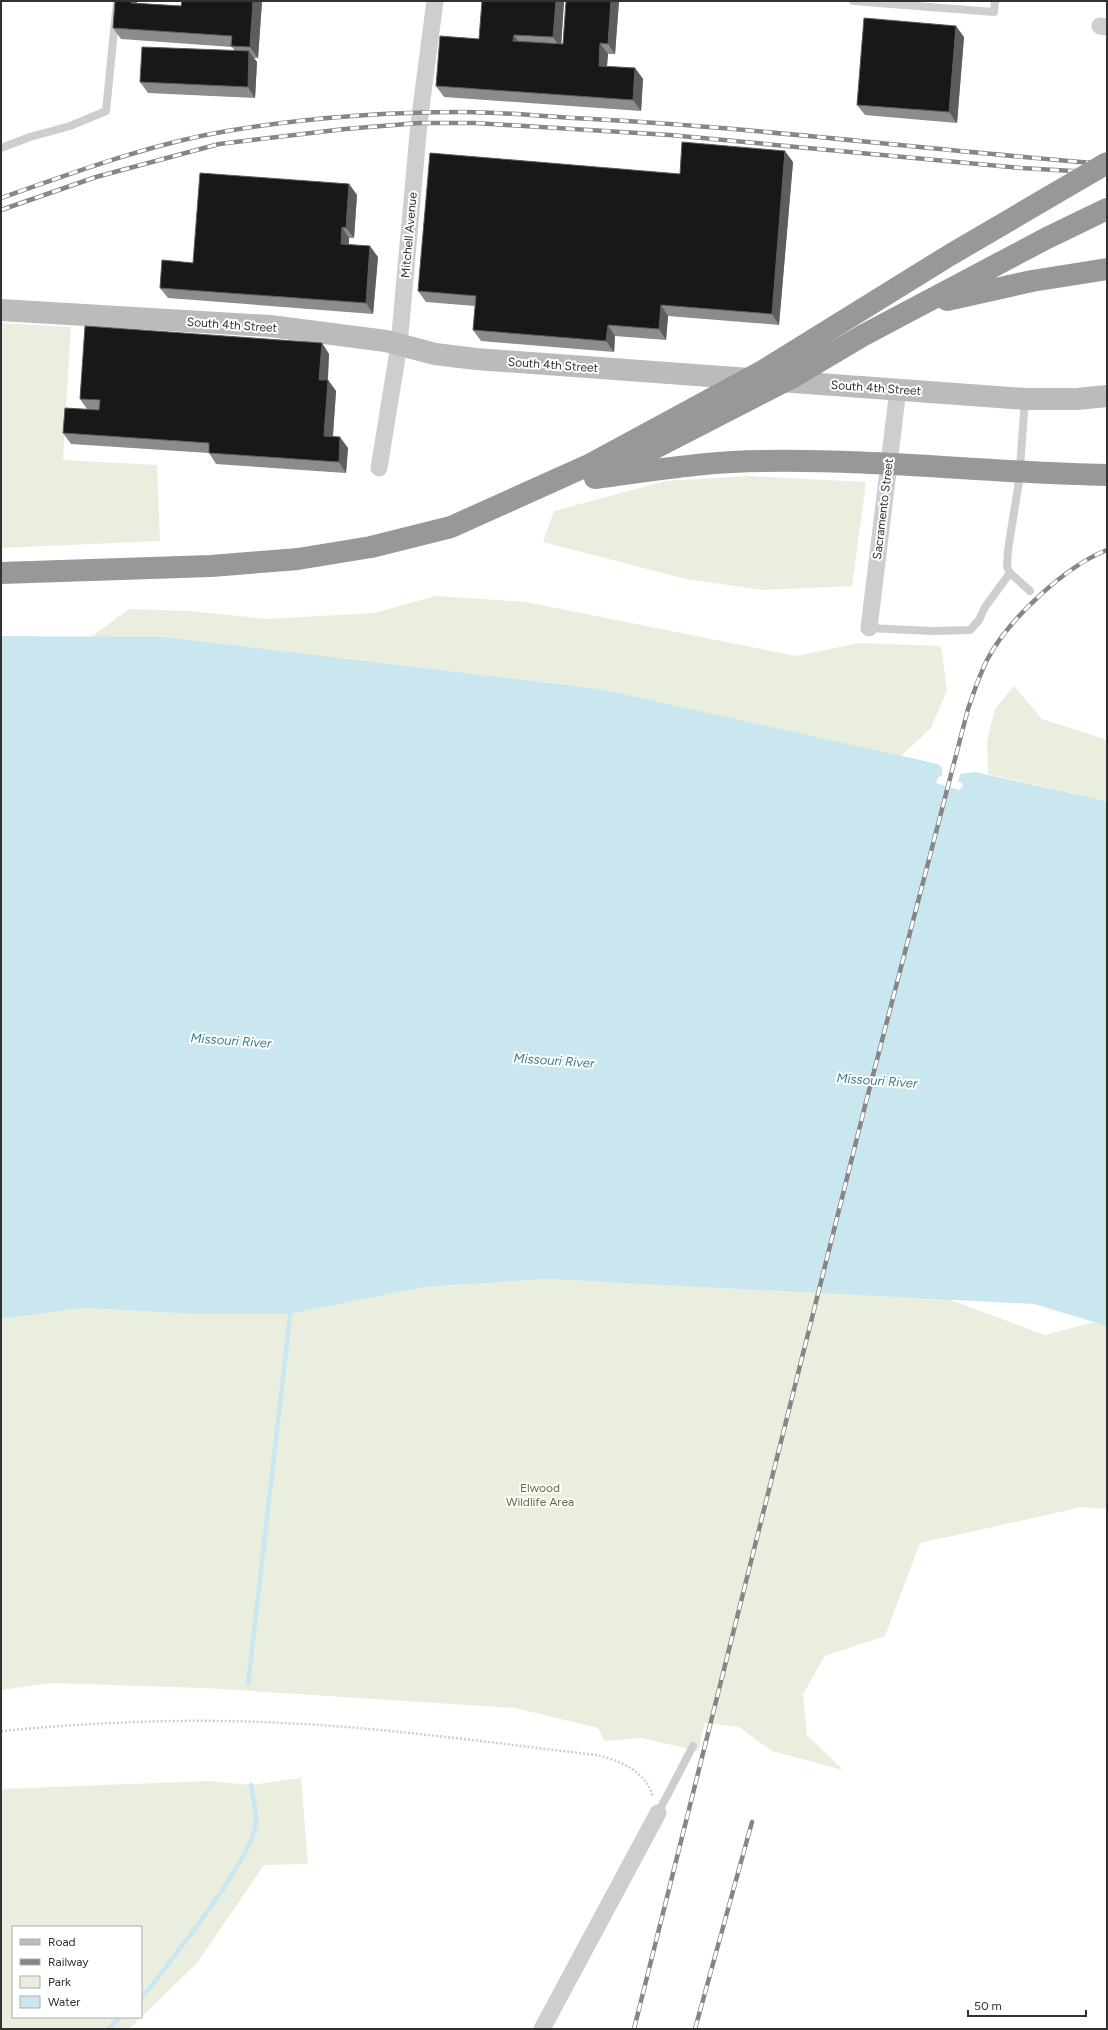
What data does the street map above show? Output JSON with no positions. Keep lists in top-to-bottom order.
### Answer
{
  "streets": {
    "main road": ["South 4th Street"],
    "street": ["Mitchell Avenue", "Sacramento Street"]
  },
  "crossings": [
    ["Mitchell Avenue", "South 4th Street"],
    ["South 4th Street", "Sacramento Street"]
  ],
  "water": ["Missouri River"],
  "parks": ["Elwood Wildlife Area"],
  "legend": [
    "Road",
    "Railway",
    "Park",
    "Water"
  ],
  "scale_bar": "50 m"
}
